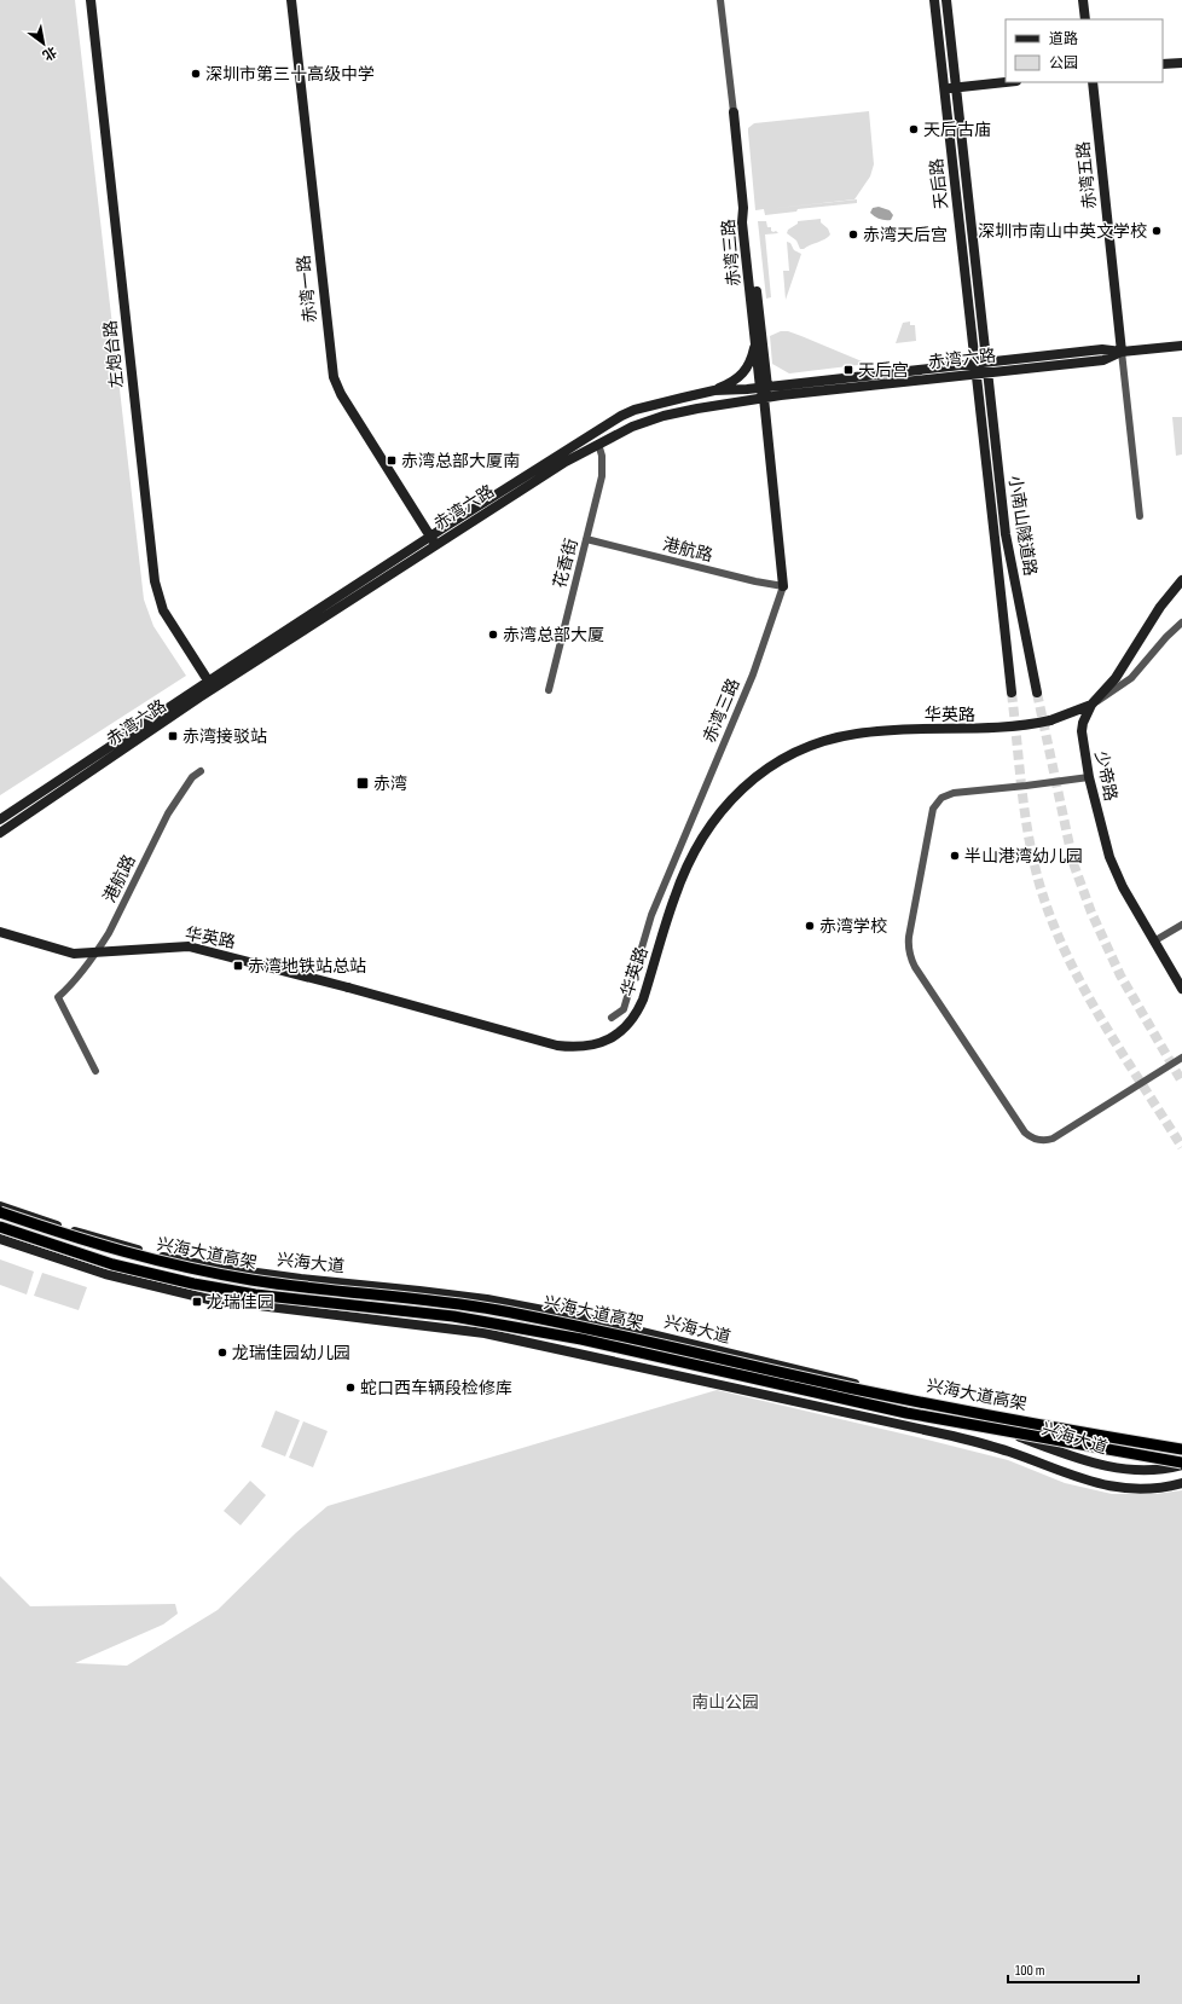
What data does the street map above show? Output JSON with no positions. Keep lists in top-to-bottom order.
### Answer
{
  "streets": {
    "main road": ["兴海大道高架"],
    "street": [
      "赤湾五路",
      "天后路",
      "赤湾三路",
      "赤湾一路",
      "左炮台路",
      "赤湾六路",
      "小南山隧道路",
      "港航路",
      "花香街",
      "华英路",
      "少帝路",
      "兴海大道"
    ]
  },
  "crossings": [
    ["赤湾五路", "赤湾六路"],
    ["天后路", "赤湾六路"],
    ["天后路", "小南山隧道路"],
    ["赤湾三路", "赤湾六路"],
    ["赤湾三路", "港航路"],
    ["赤湾一路", "赤湾六路"],
    ["左炮台路", "赤湾六路"],
    ["赤湾六路", "小南山隧道路"],
    ["赤湾六路", "花香街"],
    ["港航路", "花香街"],
    ["港航路", "华英路"],
    ["华英路", "少帝路"],
    ["兴海大道高架", "兴海大道"]
  ],
  "parks": ["南山公园"],
  "places": {
    "other": [
      "深圳市第三十高级中学",
      "天后古庙",
      "深圳市南山中英文学校",
      "赤湾天后宫",
      "赤湾总部大厦",
      "半山港湾幼儿园",
      "赤湾学校",
      "龙瑞佳园幼儿园",
      "蛇口西车辆段检修库"
    ],
    "transit": [
      "天后宫",
      "赤湾总部大厦南",
      "赤湾接驳站",
      "赤湾",
      "赤湾地铁站总站",
      "龙瑞佳园"
    ]
  },
  "legend": ["道路", "公园"],
  "scale_bar": "100 m",
  "north": "bottom right"
}
